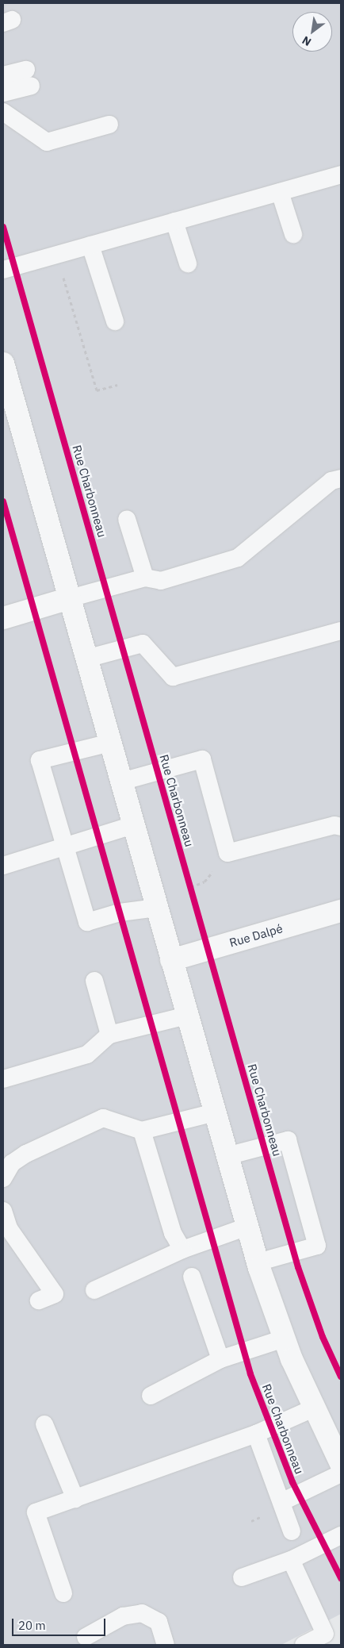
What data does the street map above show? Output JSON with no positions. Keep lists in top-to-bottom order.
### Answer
{
  "streets": {
    "street": ["Rue Dalpé"],
    "cycle path": ["Rue Charbonneau"]
  },
  "scale_bar": "20 m",
  "north": "bottom left"
}
